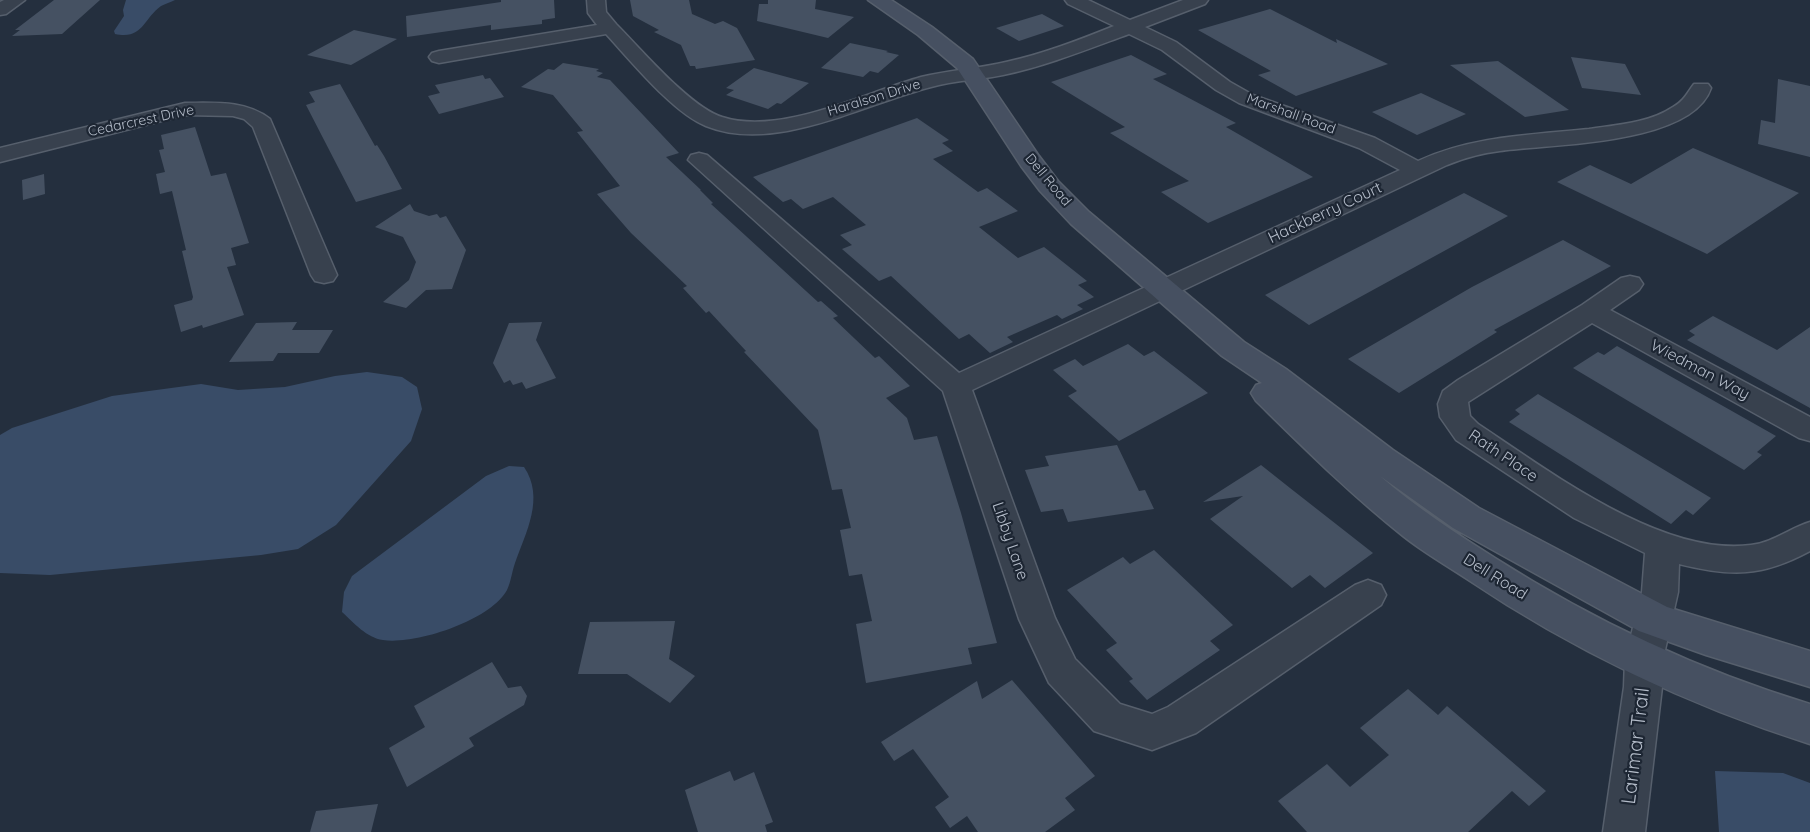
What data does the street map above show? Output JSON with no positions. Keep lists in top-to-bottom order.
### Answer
{
  "streets": {
    "street": [
      "Haralson Drive",
      "Marshall Road",
      "Cedarcrest Drive",
      "Dell Road",
      "Hackberry Court",
      "Wiedman Way",
      "Rath Place",
      "Libby Lane",
      "Larimar Trail"
    ]
  },
  "crossings": [
    ["Haralson Drive", "Marshall Road"],
    ["Haralson Drive", "Dell Road"],
    ["Marshall Road", "Hackberry Court"],
    ["Dell Road", "Hackberry Court"],
    ["Dell Road", "Larimar Trail"],
    ["Hackberry Court", "Libby Lane"],
    ["Wiedman Way", "Rath Place"],
    ["Rath Place", "Larimar Trail"]
  ]
}
